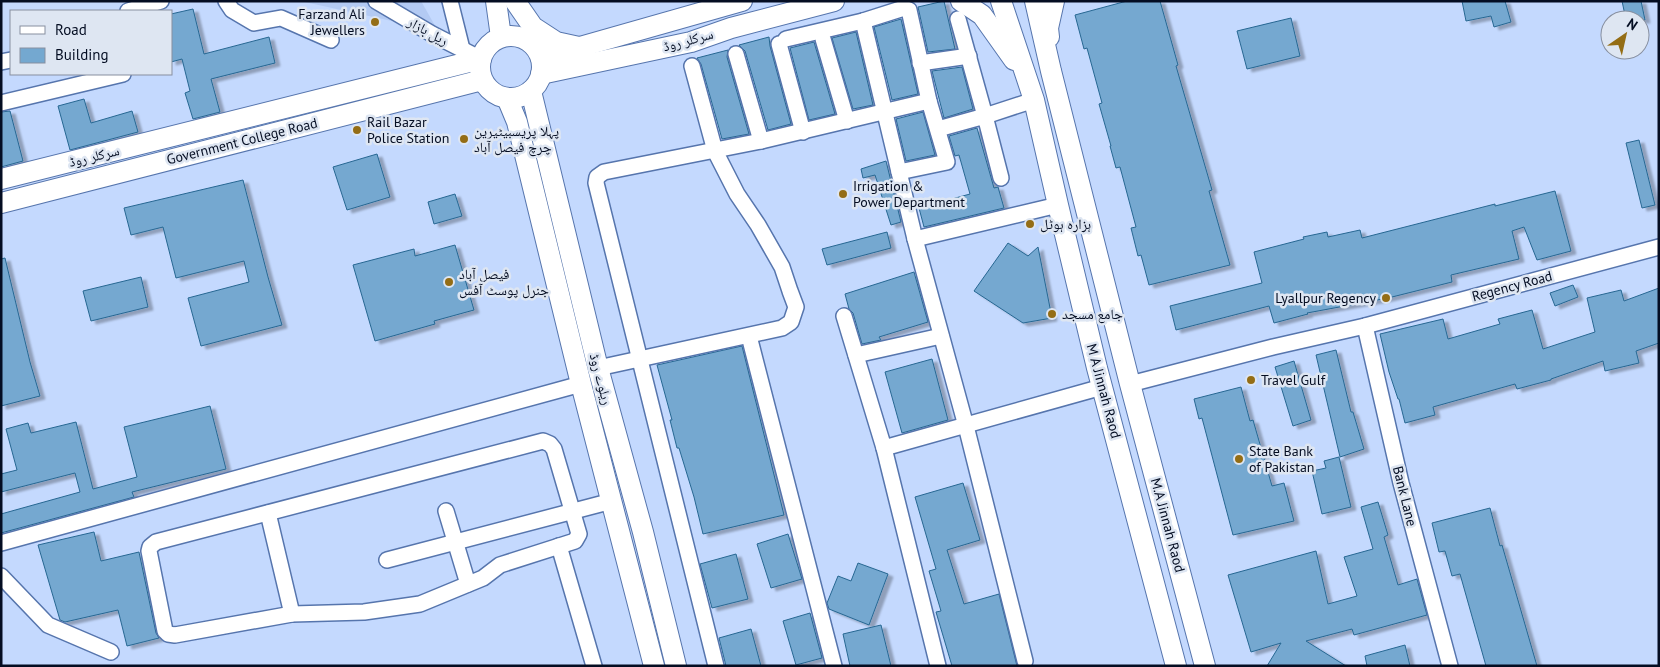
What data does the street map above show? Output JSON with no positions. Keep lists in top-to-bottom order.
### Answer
{
  "streets": {
    "main road": [
      "سرکلر روڈ",
      "Government College Road",
      "ریلوے روڈ",
      "M A Jinnah Raod",
      "M.A Jinnah Raod"
    ],
    "street": ["ریل بازار", "Regency Road", "Bank Lane"]
  },
  "crossings": [
    ["ریل بازار", "سرکلر روڈ"],
    ["ریل بازار", "Government College Road"],
    ["ریل بازار", "ریلوے روڈ"],
    ["سرکلر روڈ", "Government College Road"],
    ["سرکلر روڈ", "ریلوے روڈ"],
    ["Government College Road", "ریلوے روڈ"],
    ["Regency Road", "M A Jinnah Raod"],
    ["Regency Road", "Bank Lane"],
    ["Regency Road", "M.A Jinnah Raod"],
    ["M A Jinnah Raod", "M.A Jinnah Raod"]
  ],
  "places": [
    "Farzand Ali Jewellers",
    "Rail Bazar Police Station",
    "پہلا پریسبیٹیرین چرچ فیصل آباد",
    "Irrigation & Power Department",
    "ہزارہ ہوٹل",
    "فیصل آباد جنرل پوسٹ آفس",
    "Lyallpur Regency",
    "جامع مسجد",
    "Travel Gulf",
    "State Bank of Pakistan"
  ],
  "legend": ["Road", "Building"],
  "north": "top right"
}
